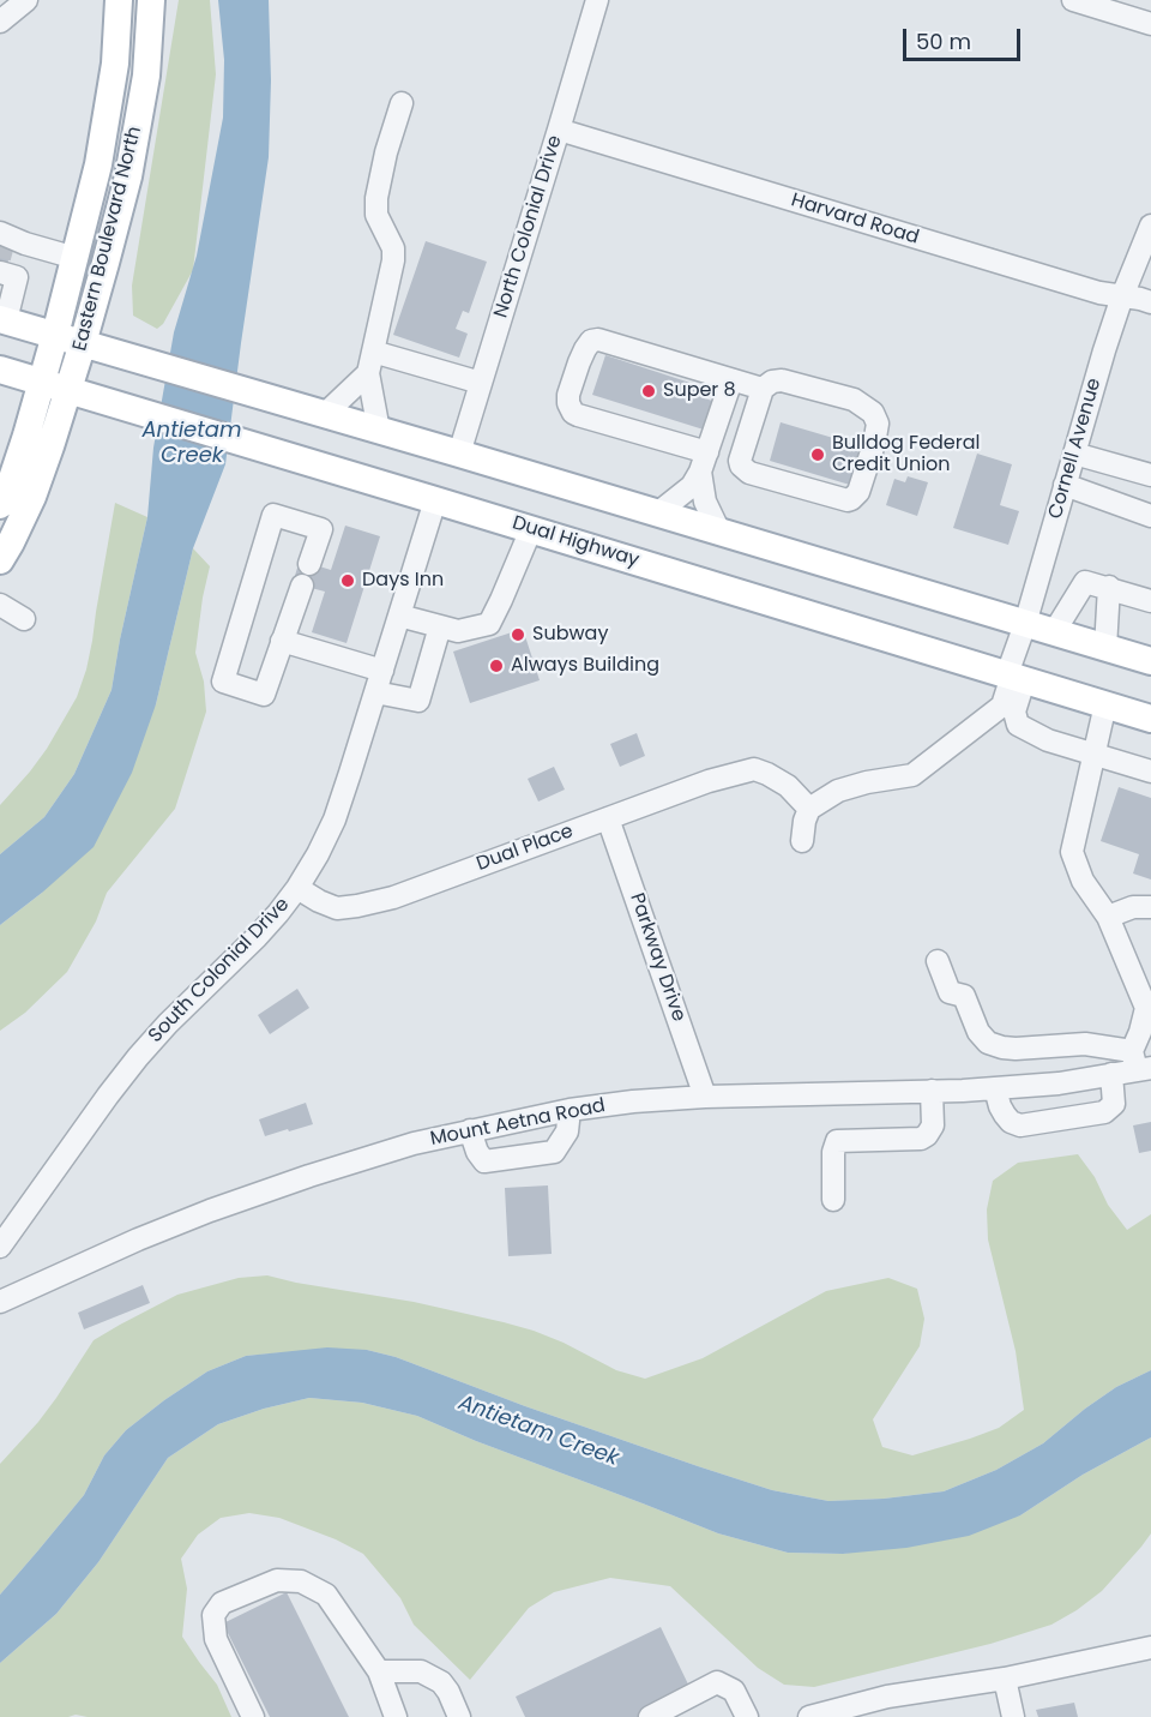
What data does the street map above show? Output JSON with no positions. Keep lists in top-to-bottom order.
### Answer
{
  "streets": {
    "main road": ["Eastern Boulevard North", "Dual Highway"],
    "street": [
      "Harvard Road",
      "North Colonial Drive",
      "Cornell Avenue",
      "Dual Place",
      "Parkway Drive",
      "South Colonial Drive",
      "Mount Aetna Road"
    ]
  },
  "crossings": [
    ["Harvard Road", "North Colonial Drive"],
    ["Harvard Road", "Cornell Avenue"],
    ["Eastern Boulevard North", "Dual Highway"],
    ["Cornell Avenue", "Dual Highway"],
    ["Dual Highway", "South Colonial Drive"],
    ["Dual Place", "Parkway Drive"],
    ["Dual Place", "South Colonial Drive"],
    ["Parkway Drive", "Mount Aetna Road"]
  ],
  "water": ["Antietam Creek"],
  "places": [
    "Super 8",
    "Bulldog Federal Credit Union",
    "Days Inn",
    "Subway",
    "Always Building"
  ],
  "scale_bar": "50 m"
}
